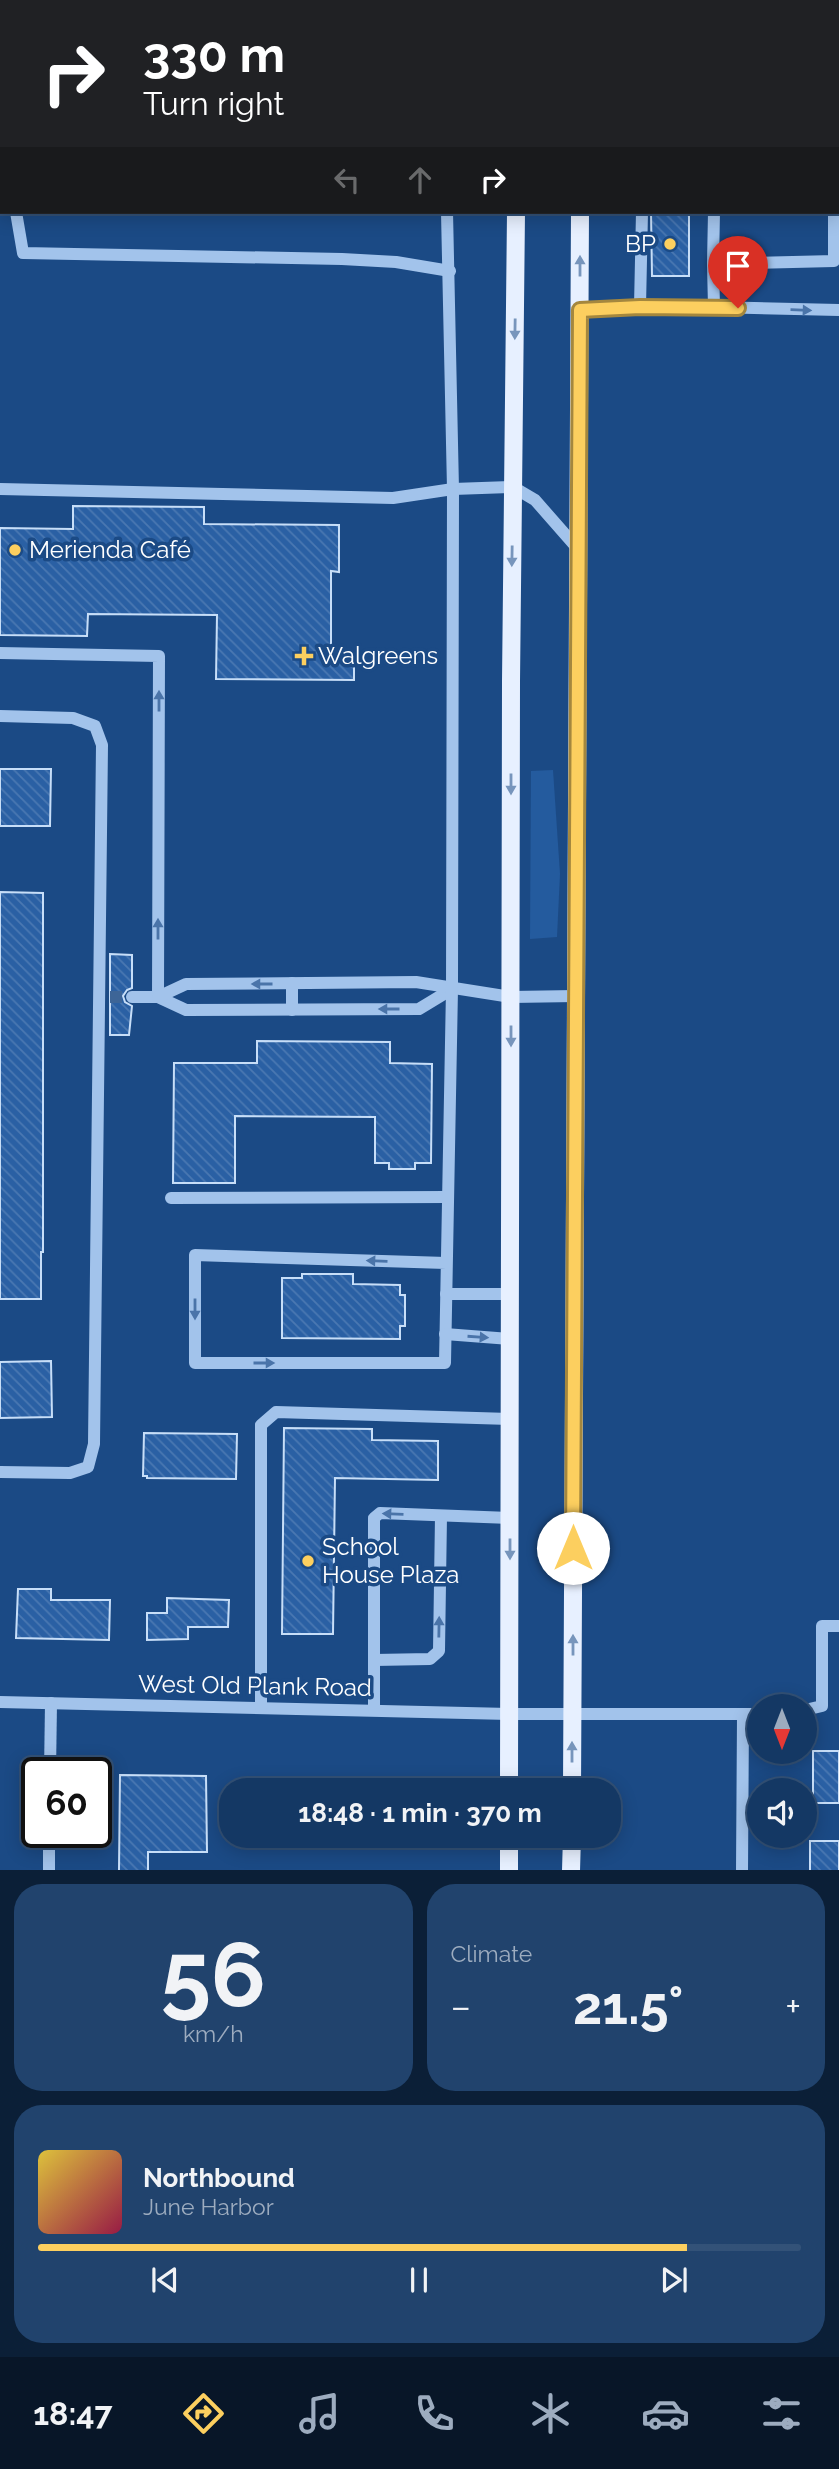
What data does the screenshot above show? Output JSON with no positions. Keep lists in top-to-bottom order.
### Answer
{
  "streets": {
    "street": ["West Old Plank Road"]
  },
  "places": {
    "other": ["BP", "Merienda Café", "School House Plaza"],
    "health": ["Walgreens"]
  },
  "north": "bottom",
  "page": {
    "turn": ["330 m", "Turn right"],
    "limit": "60",
    "trip": "18:48 · 1 min · 370 m",
    "tile": [
      ["56", "km/h"],
      "Climate"
    ],
    "heat": ["−", "21.5°", "+"],
    "song": ["Northbound", "June Harbor"],
    "tabs": "18:47"
  }
}
